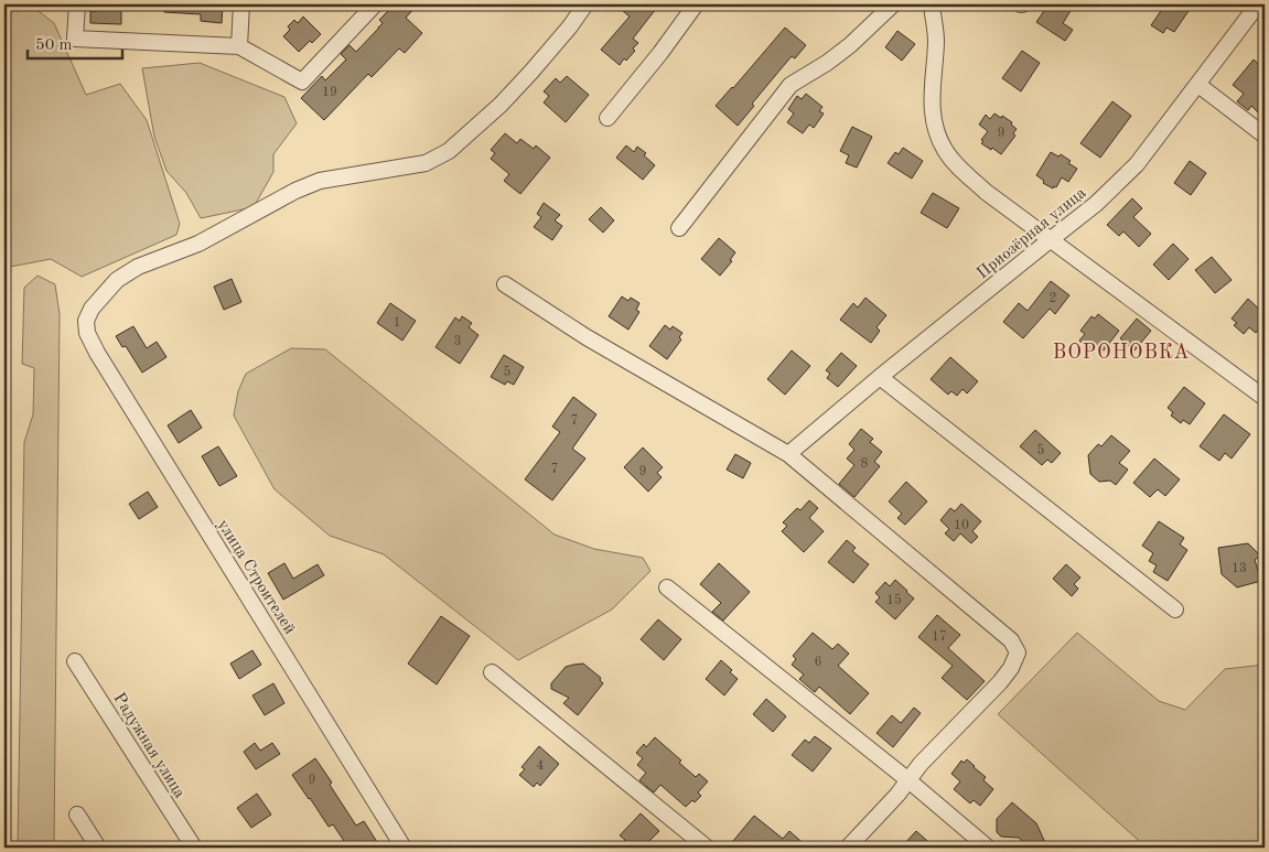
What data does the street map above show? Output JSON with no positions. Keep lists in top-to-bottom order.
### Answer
{
  "streets": {
    "street": ["Приозёрная улица", "улица Строителей", "Радужная улица"]
  },
  "districts": ["ВОРОНОВКА"],
  "house_numbers": [
    "19",
    "9",
    "2",
    "1",
    "3",
    "5",
    "7",
    "5",
    "8",
    "7",
    "9",
    "10",
    "13",
    "15",
    "17",
    "6",
    "4",
    "9"
  ],
  "scale_bar": "50 m"
}
